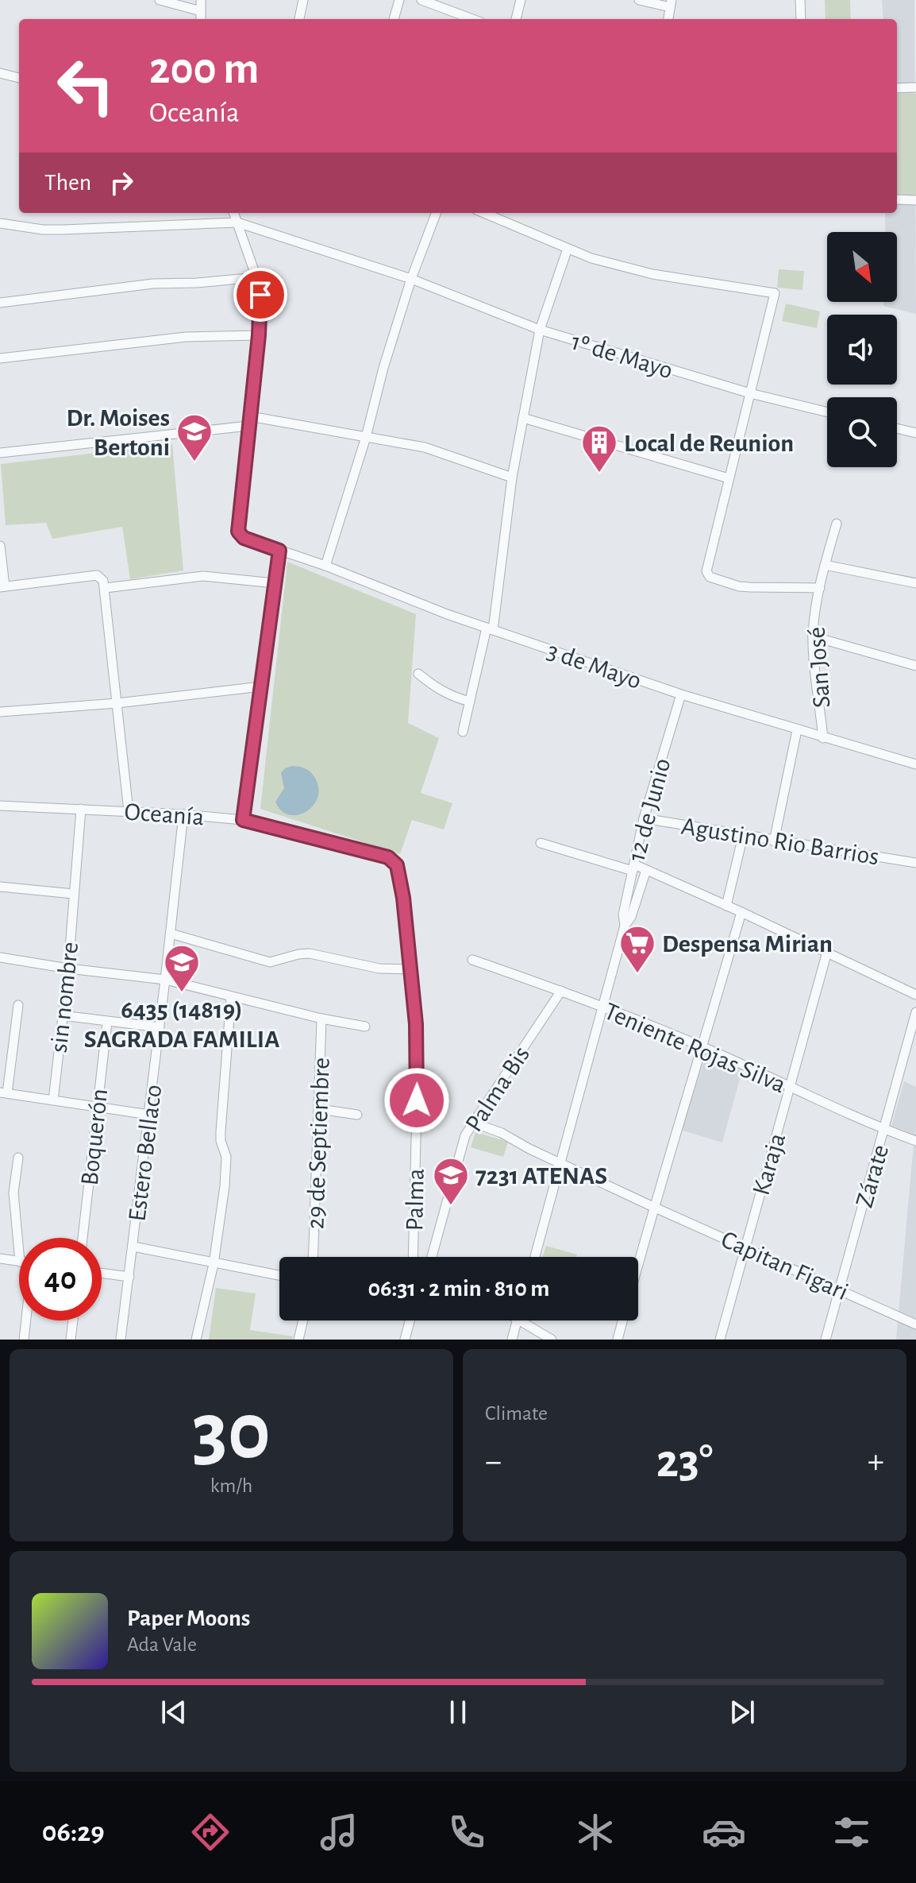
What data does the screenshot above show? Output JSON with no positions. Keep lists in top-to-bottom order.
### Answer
{
  "streets": {
    "street": [
      "1º de Mayo",
      "3 de Mayo",
      "San José",
      "12 de Junio",
      "Oceanía",
      "Agustino Rio Barrios",
      "sin nombre",
      "Teniente Rojas Silva",
      "Palma Bis",
      "Boquerón",
      "29 de Septiembre",
      "Estero Bellaco",
      "Karaja",
      "Zárate",
      "Palma",
      "Capitan Figari"
    ]
  },
  "crossings": [
    ["3 de Mayo", "San José"],
    ["3 de Mayo", "12 de Junio"],
    ["12 de Junio", "Agustino Rio Barrios"],
    ["12 de Junio", "Teniente Rojas Silva"],
    ["12 de Junio", "Capitan Figari"],
    ["Oceanía", "sin nombre"],
    ["Oceanía", "Estero Bellaco"],
    ["Oceanía", "Palma"],
    ["Teniente Rojas Silva", "Palma Bis"],
    ["Teniente Rojas Silva", "Karaja"],
    ["Teniente Rojas Silva", "Zárate"],
    ["Palma Bis", "Capitan Figari"],
    ["Karaja", "Capitan Figari"],
    ["Zárate", "Capitan Figari"]
  ],
  "places": {
    "school or university": ["Dr. Moises Bertoni", "6435 (14819) SAGRADA FAMILIA", "7231 ATENAS"],
    "building": ["Local de Reunion"],
    "supermarket": ["Despensa Mirian"]
  },
  "north": "bottom right",
  "page": {
    "turn": ["200 m", "Oceanía"],
    "then": "Then",
    "limit": "40",
    "trip": "06:31 · 2 min · 810 m",
    "tile": [
      ["30", "km/h"],
      "Climate"
    ],
    "heat": ["−", "23°", "+"],
    "song": ["Paper Moons", "Ada Vale"],
    "tabs": "06:29"
  }
}
